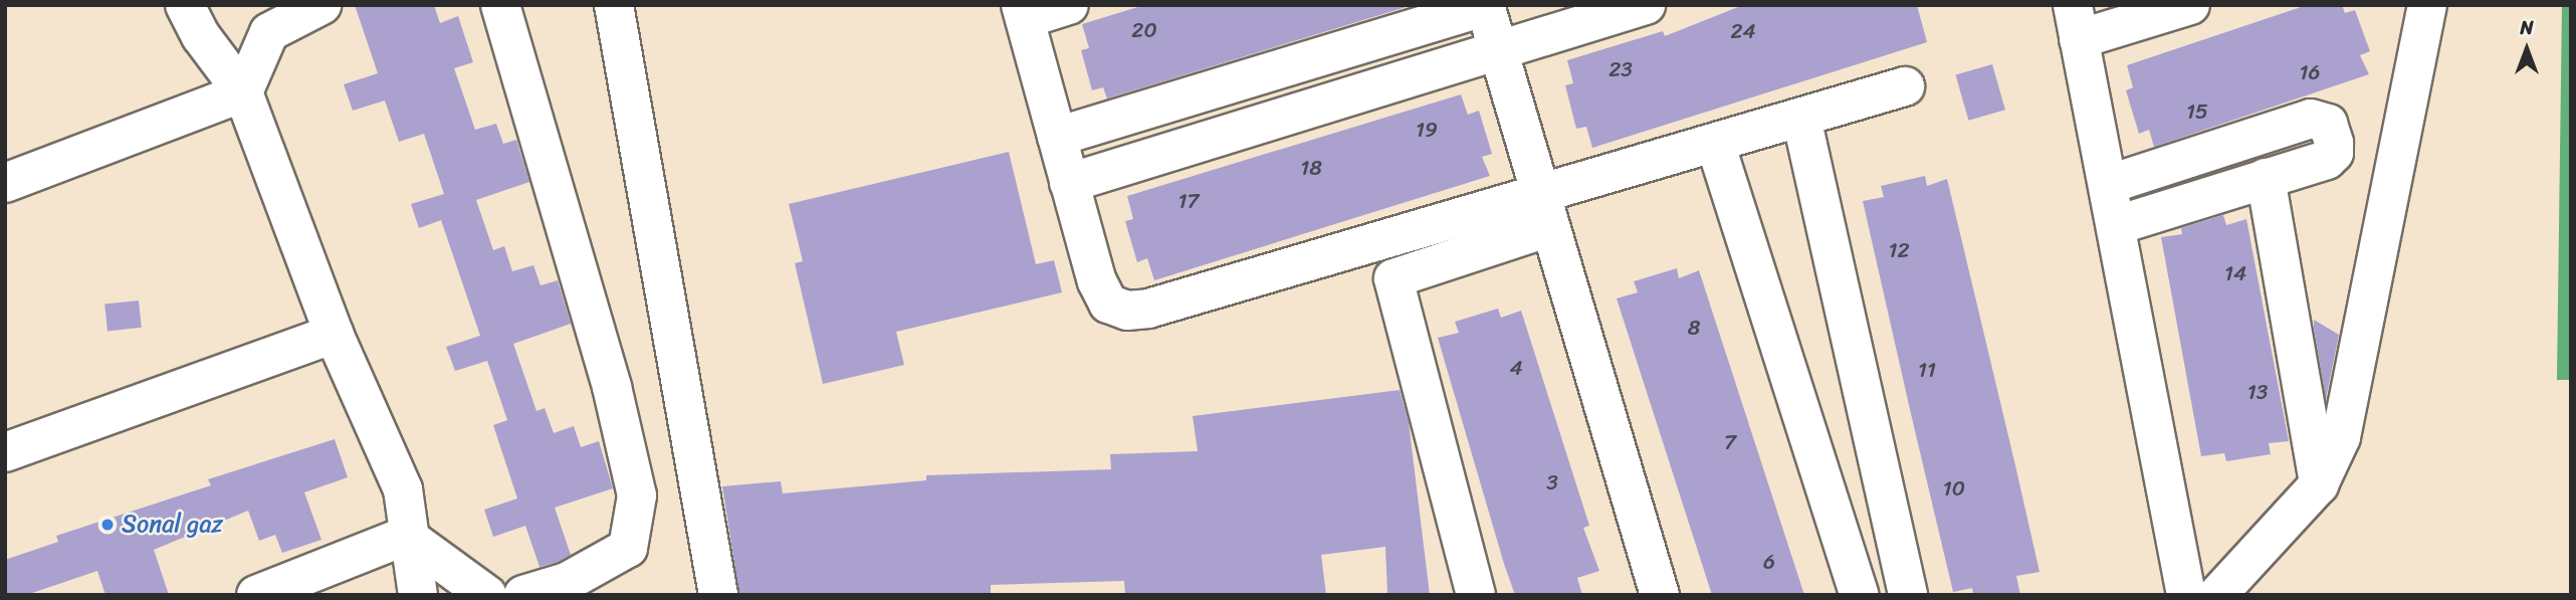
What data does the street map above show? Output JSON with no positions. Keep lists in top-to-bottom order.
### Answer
{
  "places": ["Sonal gaz"],
  "house_numbers": [
    "20",
    "24",
    "23",
    "16",
    "15",
    "19",
    "18",
    "17",
    "12",
    "14",
    "8",
    "4",
    "11",
    "13",
    "7",
    "3",
    "10",
    "6"
  ],
  "north": "top"
}
